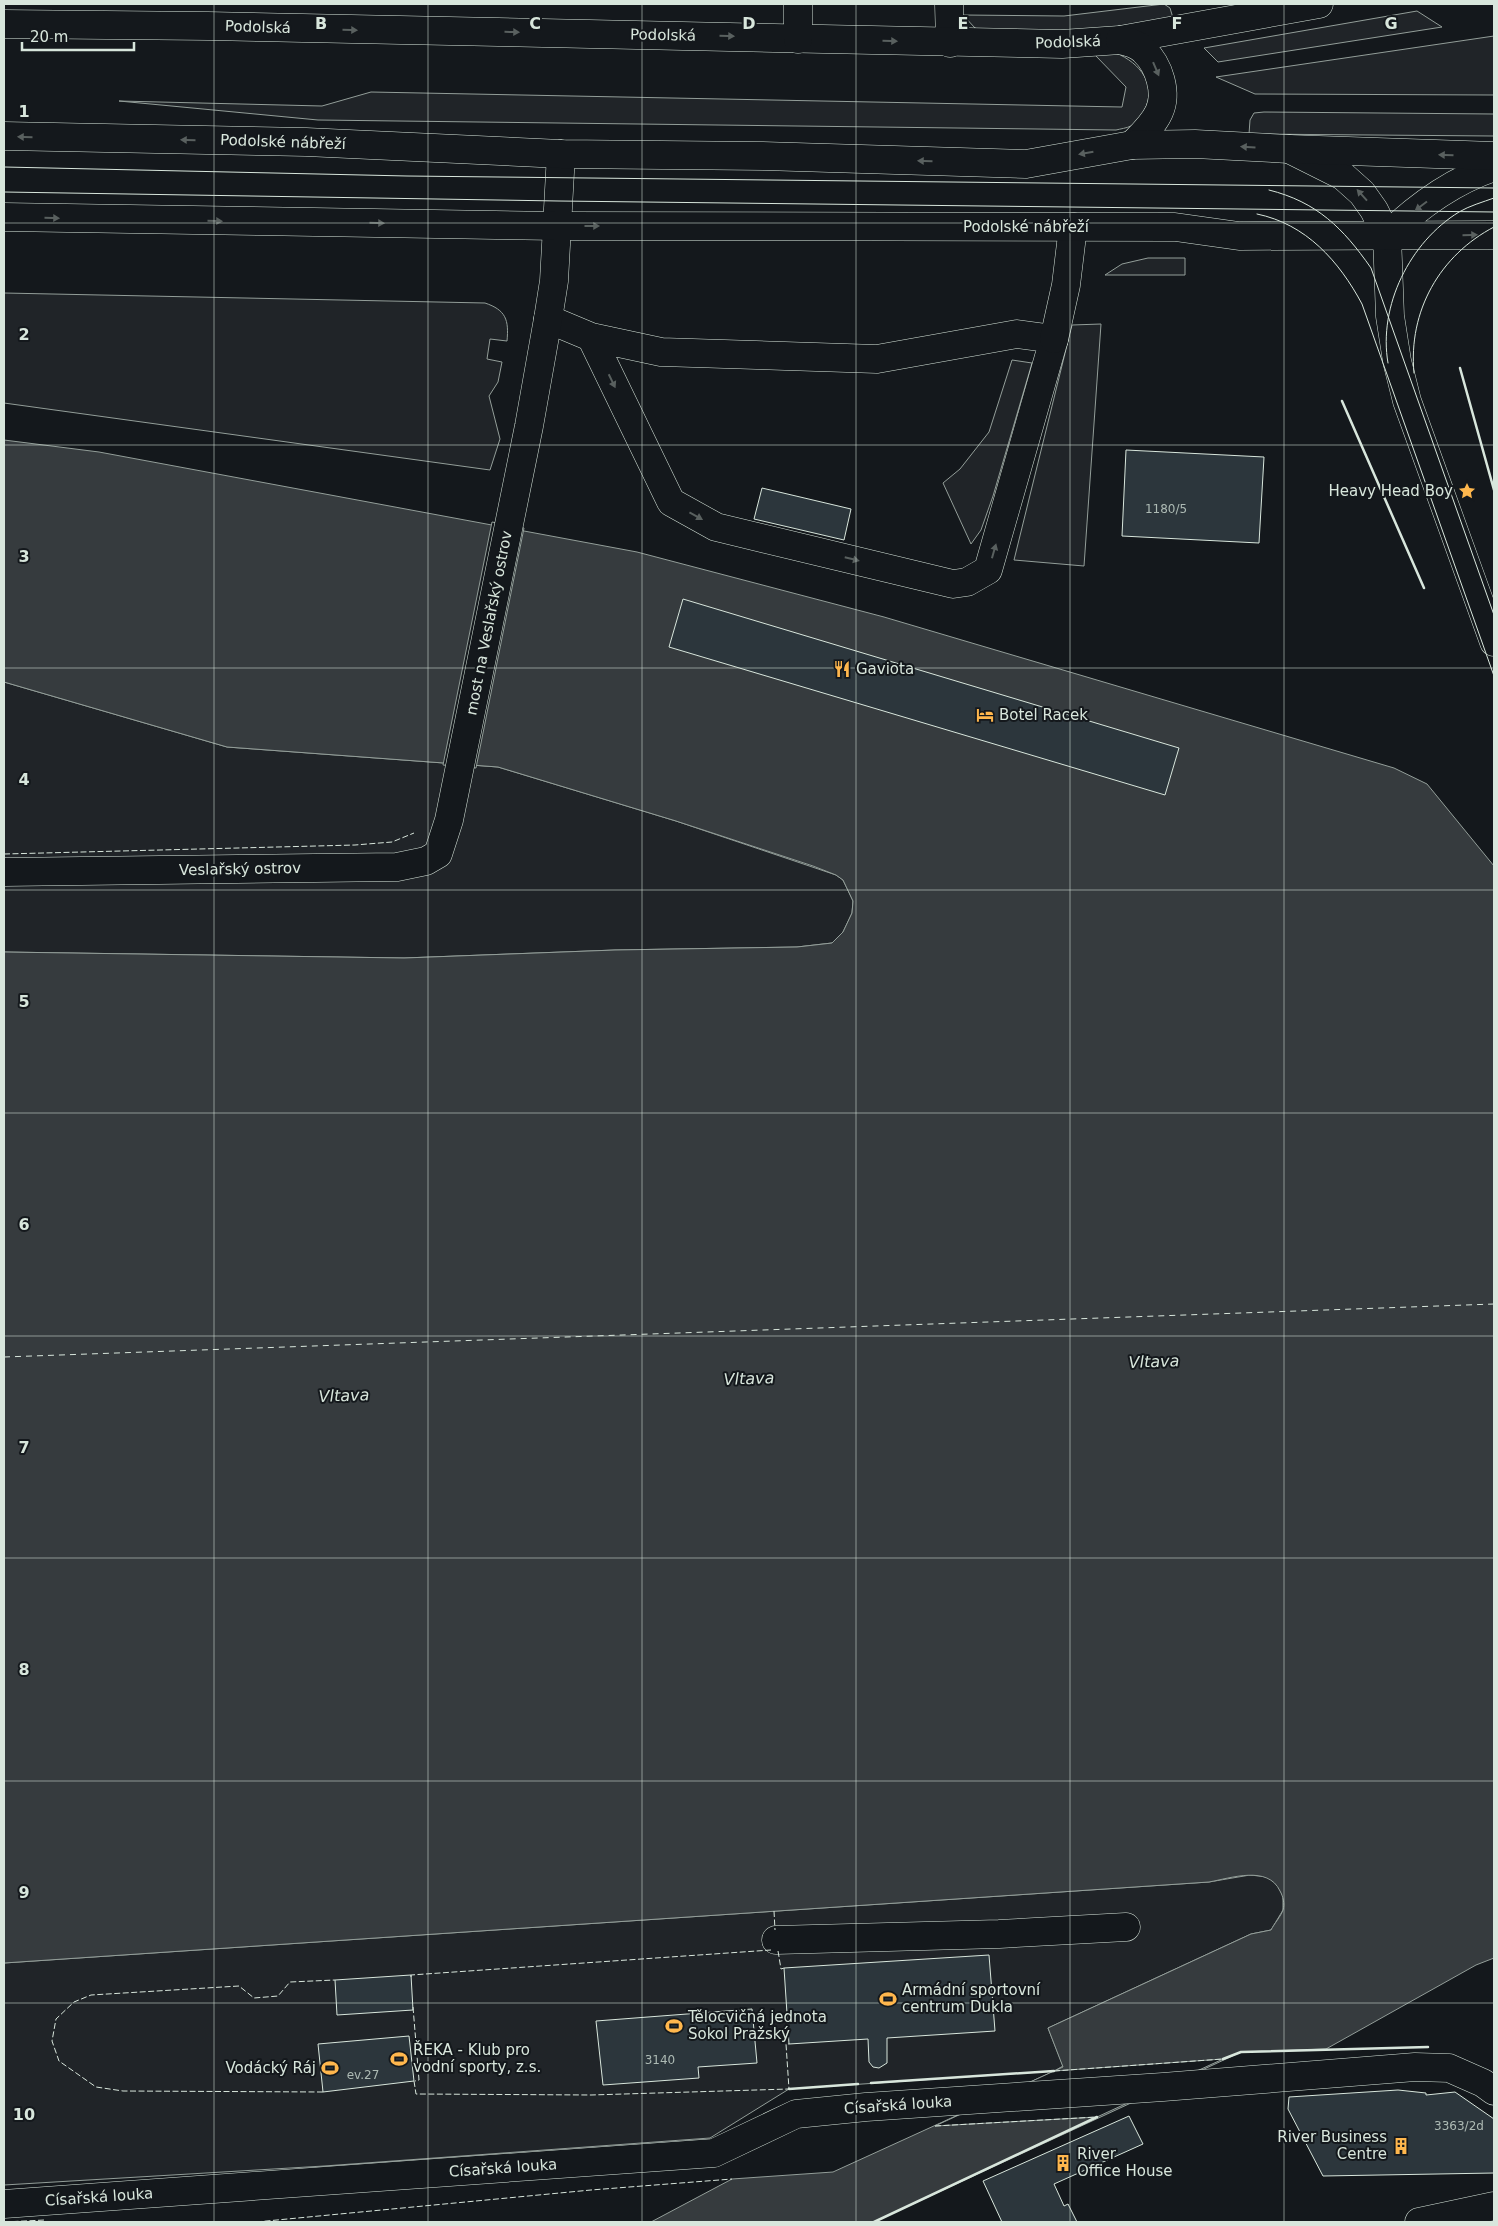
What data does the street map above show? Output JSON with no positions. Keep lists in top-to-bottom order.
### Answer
{
  "streets": {
    "street": [
      "Podolská",
      "Podolské nábřeží",
      "most na Veslařský ostrov",
      "Veslařský ostrov",
      "Císařská louka"
    ]
  },
  "crossings": [
    ["Podolské nábřeží", "most na Veslařský ostrov"],
    ["most na Veslařský ostrov", "Veslařský ostrov"]
  ],
  "one_way": ["Podolská"],
  "water": ["Vltava"],
  "places": {
    "place": ["Heavy Head Boy"],
    "restaurant": ["Gaviota"],
    "hotel": ["Botel Racek"],
    "sports": [
      "Armádní sportovní centrum Dukla",
      "Tělocvičná jednota Sokol Pražský",
      "ŘEKA - Klub pro vodní sporty, z.s.",
      "Vodácký Ráj"
    ],
    "building": ["River Business Centre", "River Office House"]
  },
  "house_numbers": [
    "1180/5",
    "3140",
    "ev.27",
    "3363/2d"
  ],
  "scale_bar": "20 m",
  "grid": {
    "columns": [
      "B",
      "C",
      "D",
      "E",
      "F",
      "G"
    ],
    "rows": [
      "1",
      "2",
      "3",
      "4",
      "5",
      "6",
      "7",
      "8",
      "9",
      "10"
    ]
  }
}
